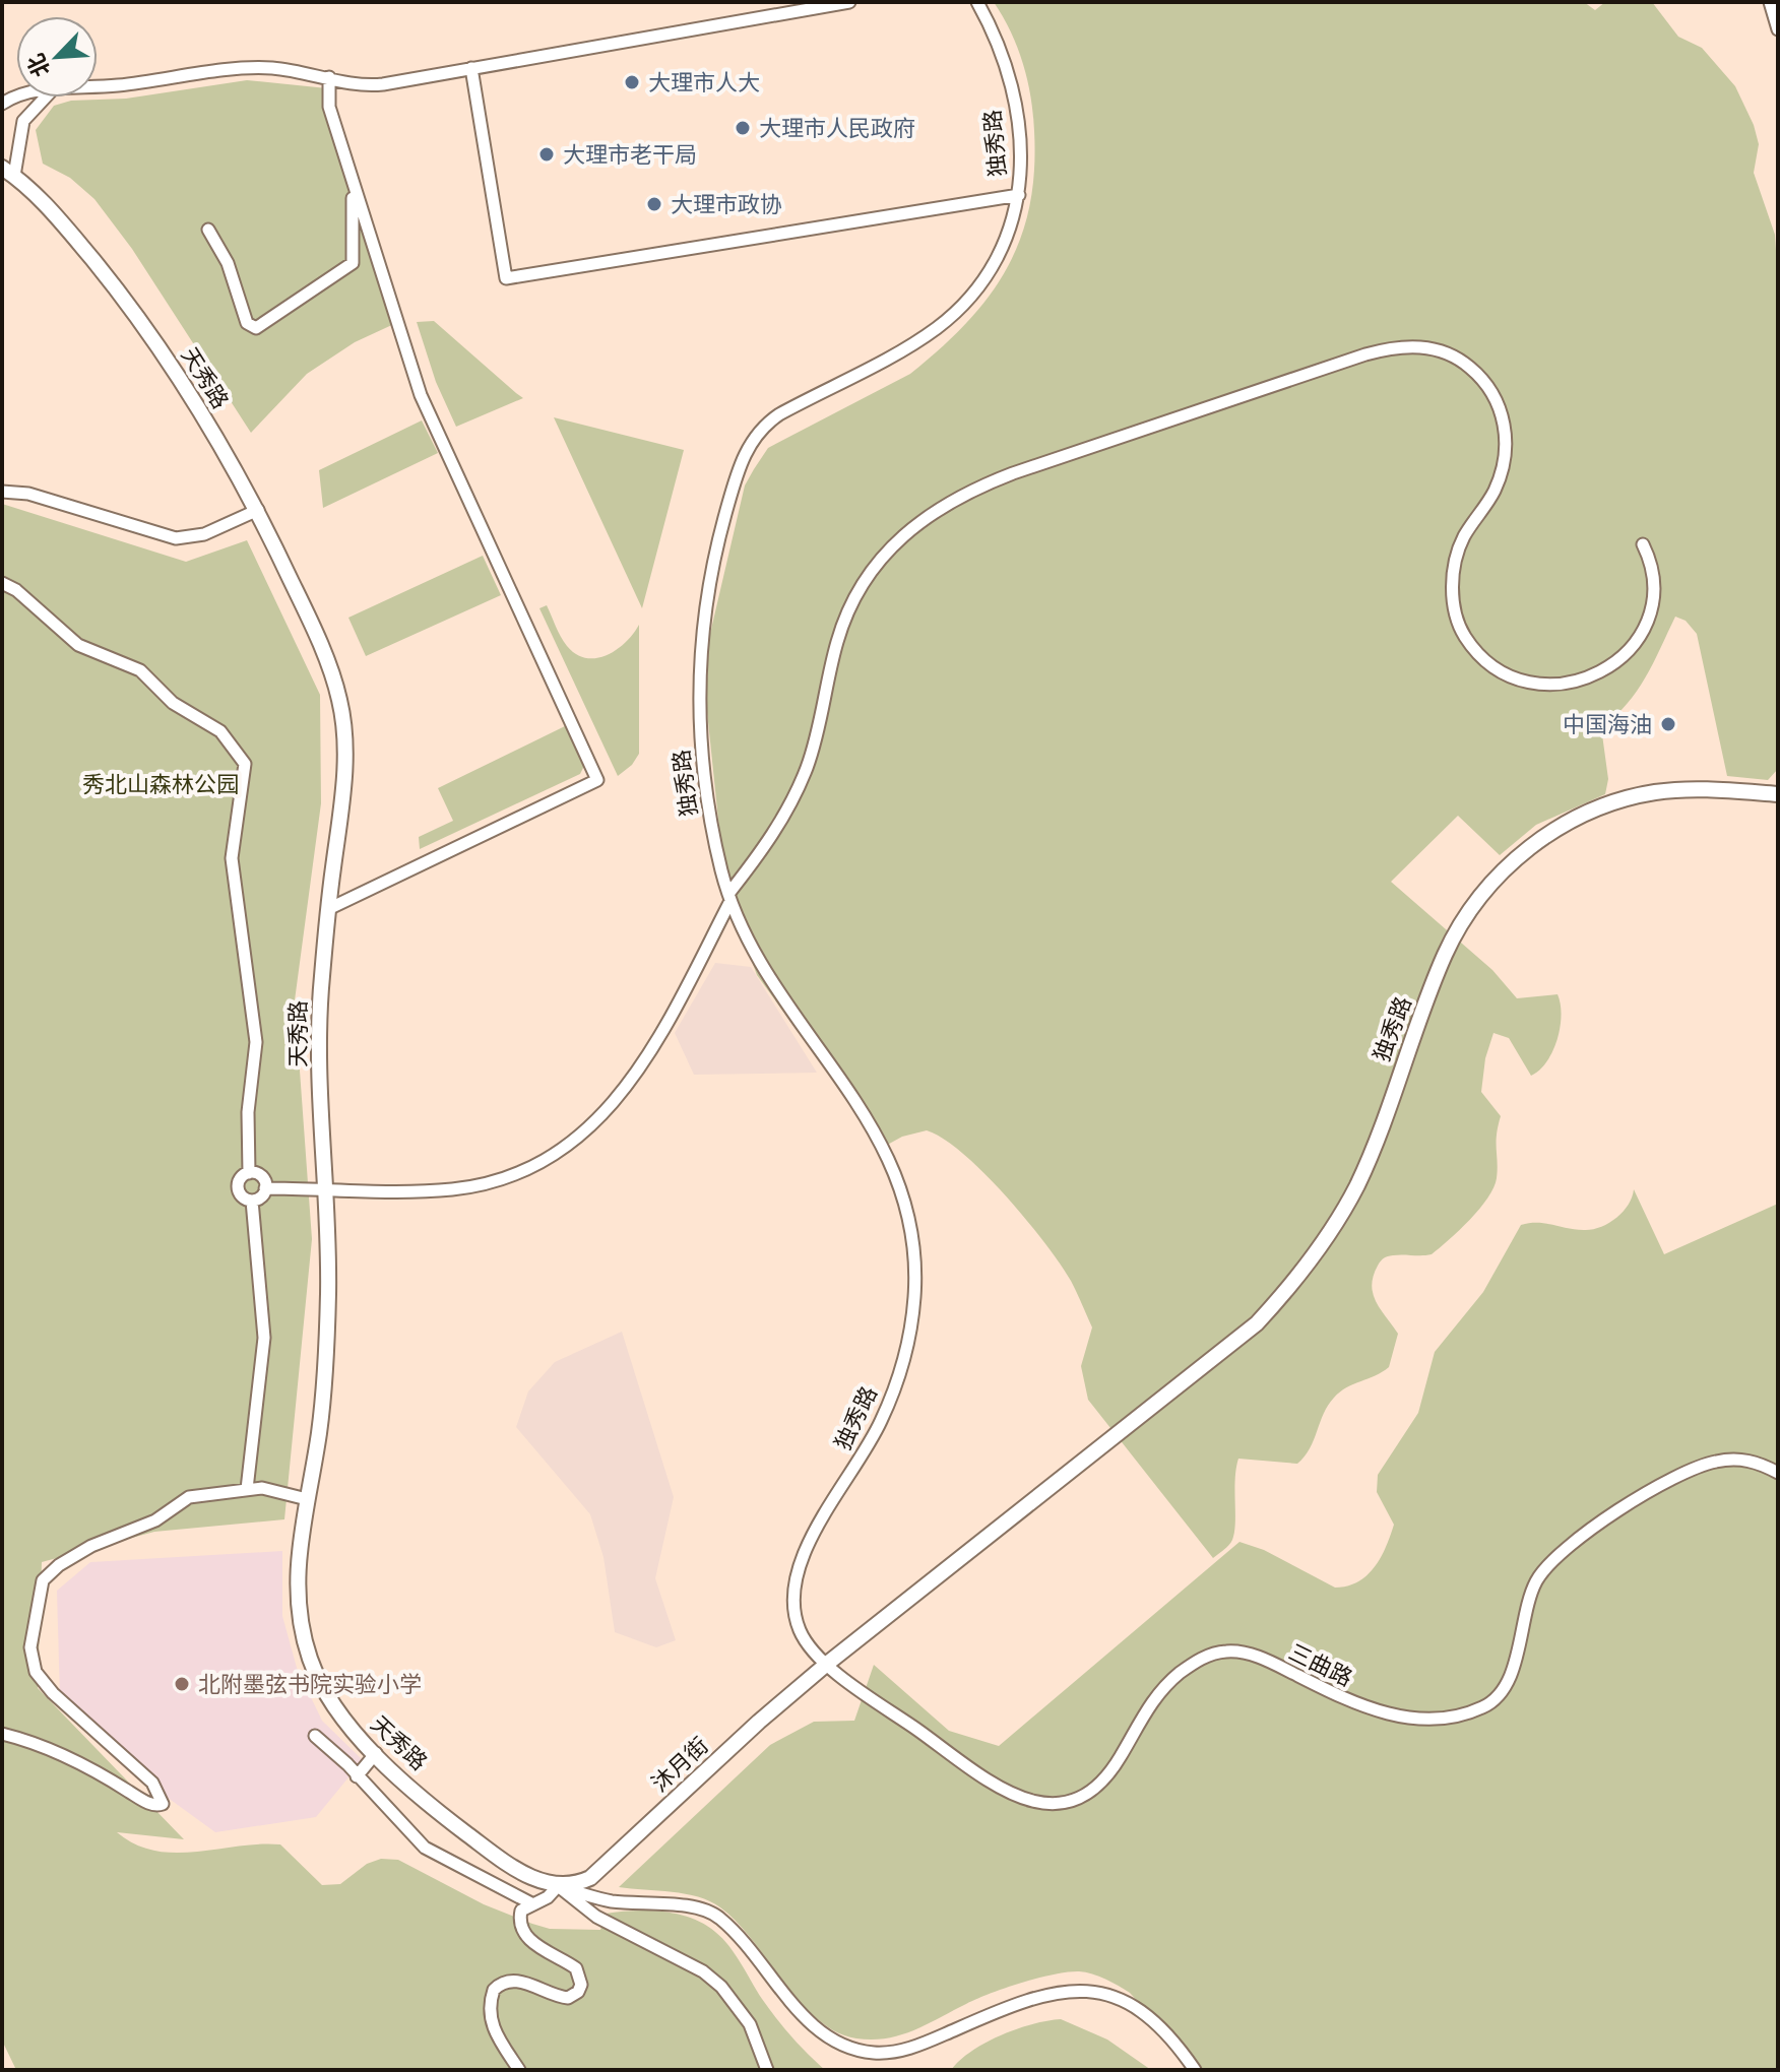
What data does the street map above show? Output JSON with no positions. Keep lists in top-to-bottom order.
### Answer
{
  "streets": {
    "main road": ["独秀路", "天秀路", "沐月街"],
    "street": ["三曲路"]
  },
  "crossings": [
    ["独秀路", "三曲路"],
    ["独秀路", "沐月街"],
    ["天秀路", "沐月街"],
    ["三曲路", "沐月街"]
  ],
  "parks": ["秀北山森林公园"],
  "places": [
    "大理市人大",
    "大理市人民政府",
    "大理市老干局",
    "大理市政协",
    "中国海油",
    "北附墨弦书院实验小学"
  ],
  "north": "bottom left"
}
